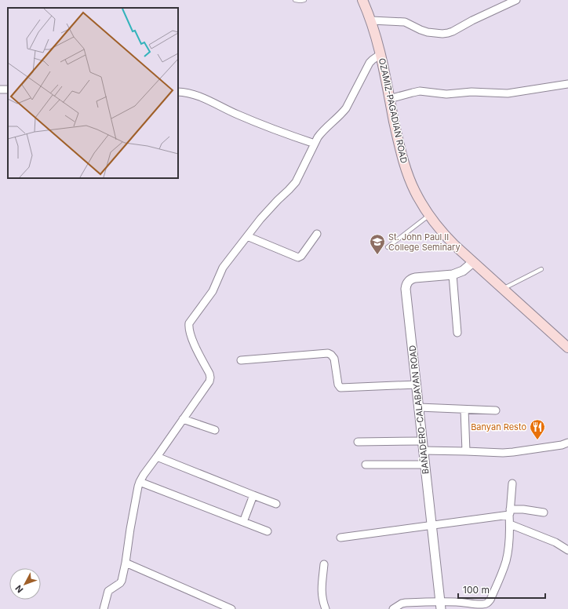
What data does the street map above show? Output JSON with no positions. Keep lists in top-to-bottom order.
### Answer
{
  "streets": {
    "main road": ["OZAMIZ-PAGADIAN ROAD"],
    "street": ["BAÑADERO-CALABAYAN ROAD"]
  },
  "crossings": [
    ["OZAMIZ-PAGADIAN ROAD", "BAÑADERO-CALABAYAN ROAD"]
  ],
  "places": {
    "school or university": ["St. John Paul II College Seminary"],
    "restaurant": ["Banyan Resto"]
  },
  "scale_bar": "100 m",
  "north": "bottom left"
}
